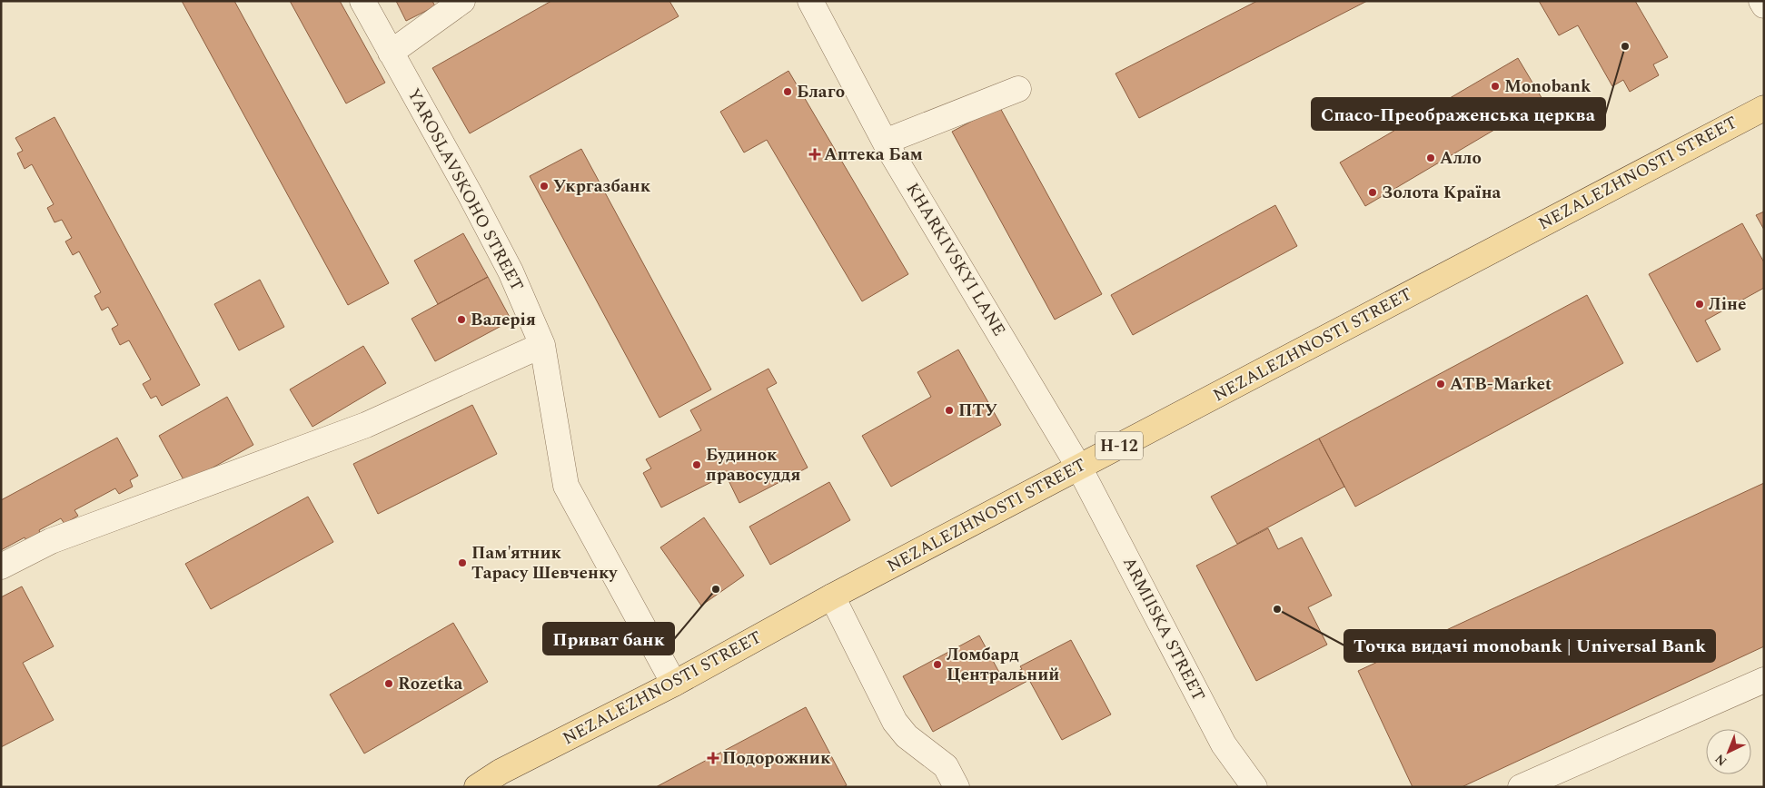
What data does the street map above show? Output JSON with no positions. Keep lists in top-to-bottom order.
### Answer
{
  "streets": {
    "main road": ["NEZALEZHNOSTI STREET", "Н-12"],
    "street": ["YAROSLAVSKOHO STREET", "KHARKIVSKYI LANE", "ARMIISKA STREET"]
  },
  "crossings": [
    ["NEZALEZHNOSTI STREET", "YAROSLAVSKOHO STREET"],
    ["NEZALEZHNOSTI STREET", "KHARKIVSKYI LANE"],
    ["NEZALEZHNOSTI STREET", "ARMIISKA STREET"],
    ["KHARKIVSKYI LANE", "ARMIISKA STREET"]
  ],
  "places": {
    "other": [
      "Спасо-Преображенська церква",
      "Monobank",
      "Благо",
      "Алло",
      "Укргазбанк",
      "Золота Країна",
      "Ліне",
      "Валерія",
      "ATB-Market",
      "ПТУ",
      "Будинок правосуддя",
      "Пам'ятник Тарасу Шевченку",
      "Приват банк",
      "Точка видачі monobank | Universal Bank",
      "Ломбард Центральний",
      "Rozetka"
    ],
    "health": ["Аптека Бам", "Подорожник"]
  },
  "north": "bottom left"
}
